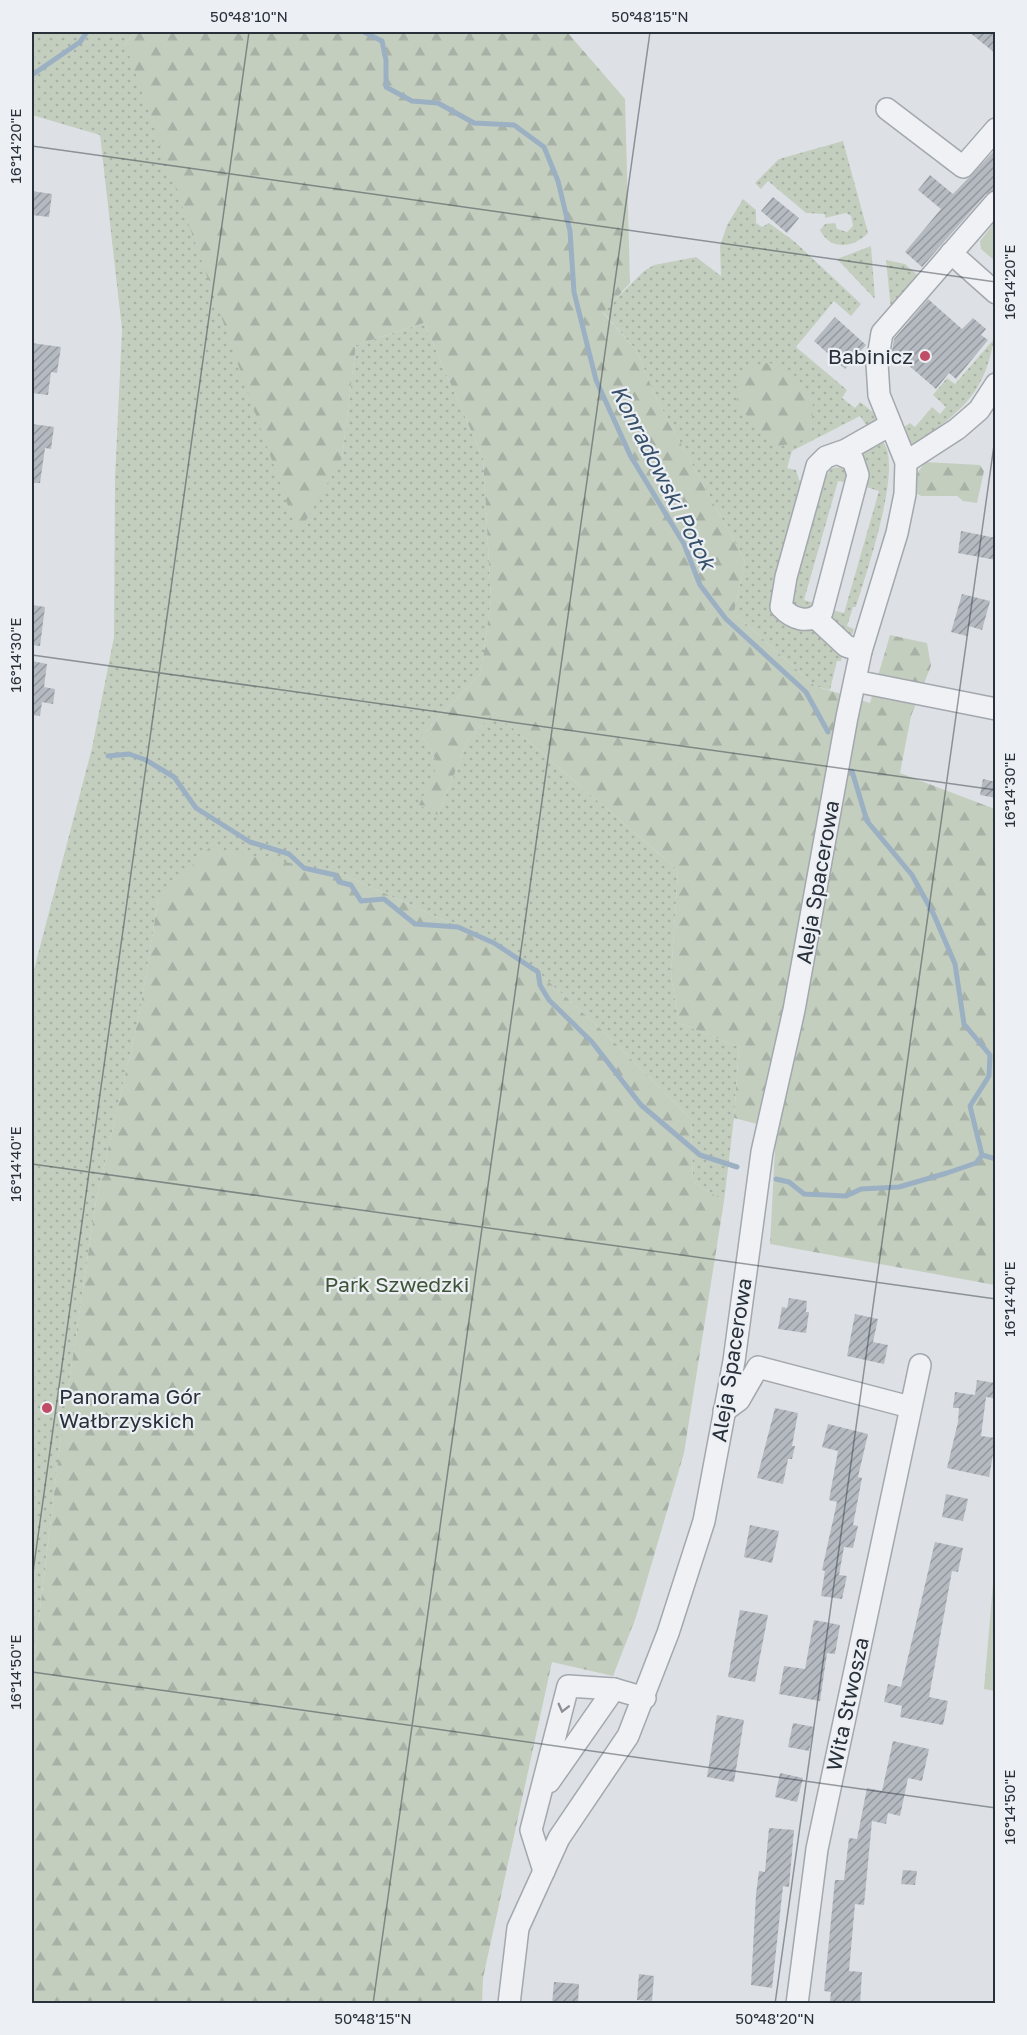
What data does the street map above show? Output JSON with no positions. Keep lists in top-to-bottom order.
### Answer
{
  "streets": {
    "street": ["Aleja Spacerowa", "Wita Stwosza"]
  },
  "water": ["Konradowski Potok"],
  "parks": ["Park Szwedzki"],
  "places": ["Babinicz", "Panorama Gór Wałbrzyskich"],
  "coordinates": [
    "50°48'10\"N",
    "50°48'15\"N",
    "16°14'20\"E",
    "16°14'30\"E",
    "16°14'40\"E",
    "16°14'50\"E",
    "50°48'20\"N"
  ]
}
